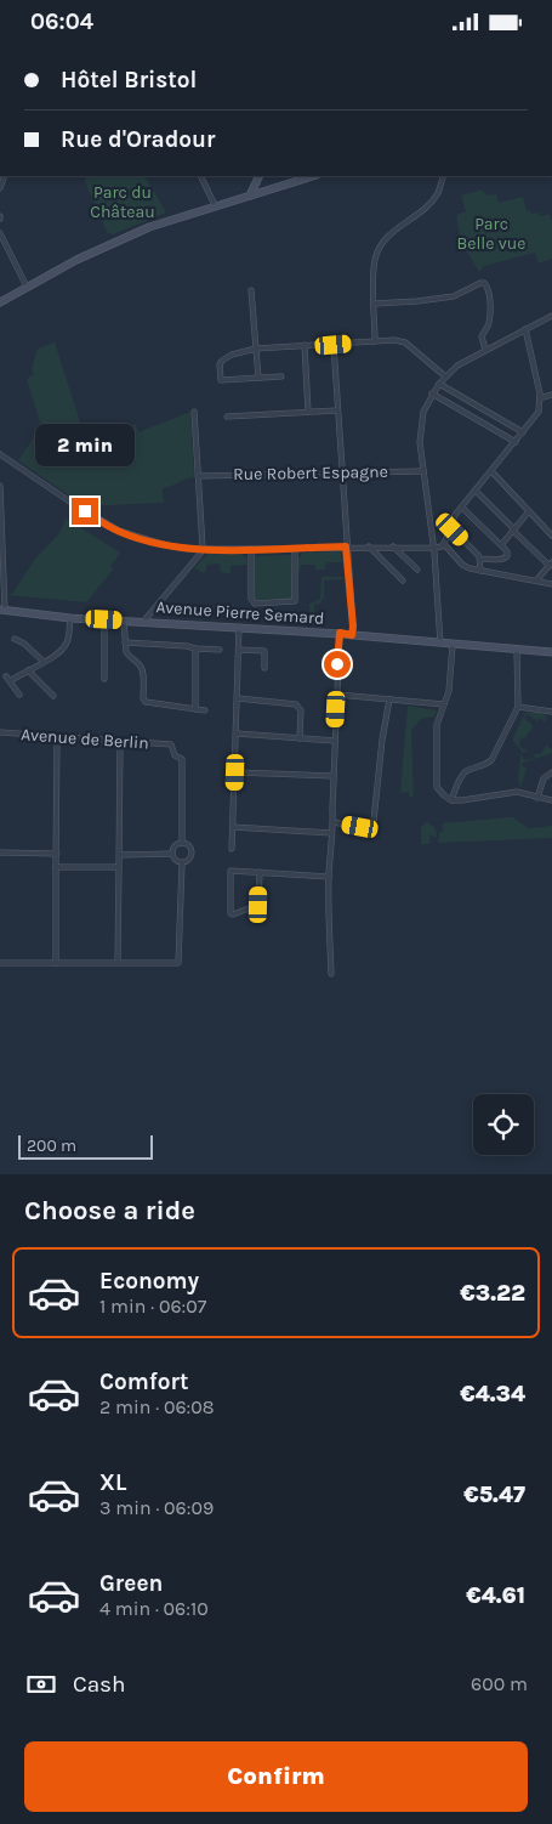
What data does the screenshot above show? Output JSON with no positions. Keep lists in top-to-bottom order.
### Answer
{
  "streets": {
    "main road": ["Avenue Pierre Semard"],
    "street": ["Rue Robert Espagne", "Avenue de Berlin"]
  },
  "parks": ["Parc du Château", "Parc Belle vue"],
  "scale_bar": "200 m",
  "page": {
    "status": "06:04",
    "banner": ["Hôtel Bristol", "Rue d'Oradour"],
    "bubble": "2 min",
    "scale": "200 m",
    "heading": "Choose a ride",
    "list": [
      {
        "name": "Economy",
        "note": "1 min · 06:07",
        "value": "€3.22"
      },
      {
        "name": "Comfort",
        "note": "2 min · 06:08",
        "value": "€4.34"
      },
      {
        "name": "XL",
        "note": "3 min · 06:09",
        "value": "€5.47"
      },
      {
        "name": "Green",
        "note": "4 min · 06:10",
        "value": "€4.61"
      }
    ],
    "pay": ["Cash", "600 m"],
    "buttons": "Confirm"
  }
}
